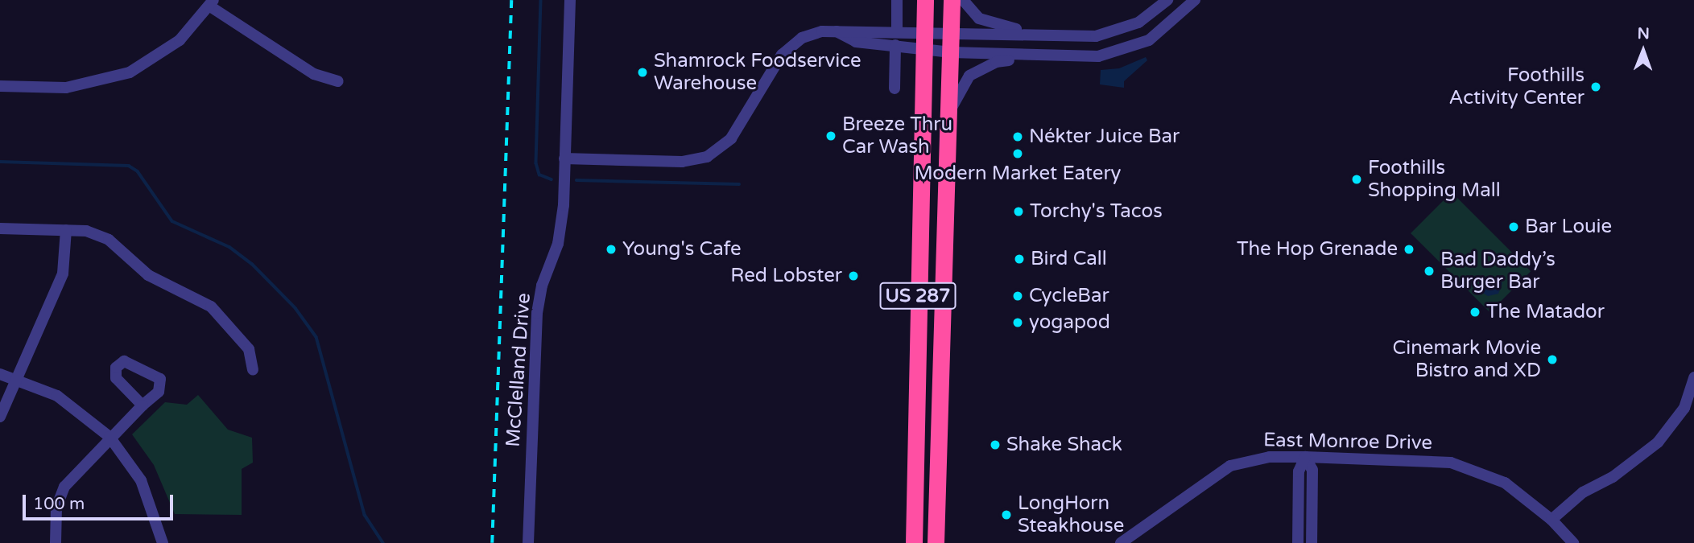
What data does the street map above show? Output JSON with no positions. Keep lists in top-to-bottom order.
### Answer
{
  "streets": {
    "highway": ["US 287"],
    "street": ["McClelland Drive", "East Monroe Drive"]
  },
  "places": [
    "Shamrock Foodservice Warehouse",
    "Foothills Activity Center",
    "Breeze Thru Car Wash",
    "Nékter Juice Bar",
    "Modern Market Eatery",
    "Foothills Shopping Mall",
    "Torchy's Tacos",
    "Bar Louie",
    "Young's Cafe",
    "The Hop Grenade",
    "Bird Call",
    "Bad Daddy’s Burger Bar",
    "Red Lobster",
    "CycleBar",
    "The Matador",
    "yogapod",
    "Cinemark Movie Bistro and XD",
    "Shake Shack",
    "LongHorn Steakhouse"
  ],
  "scale_bar": "100 m",
  "north": "top"
}
